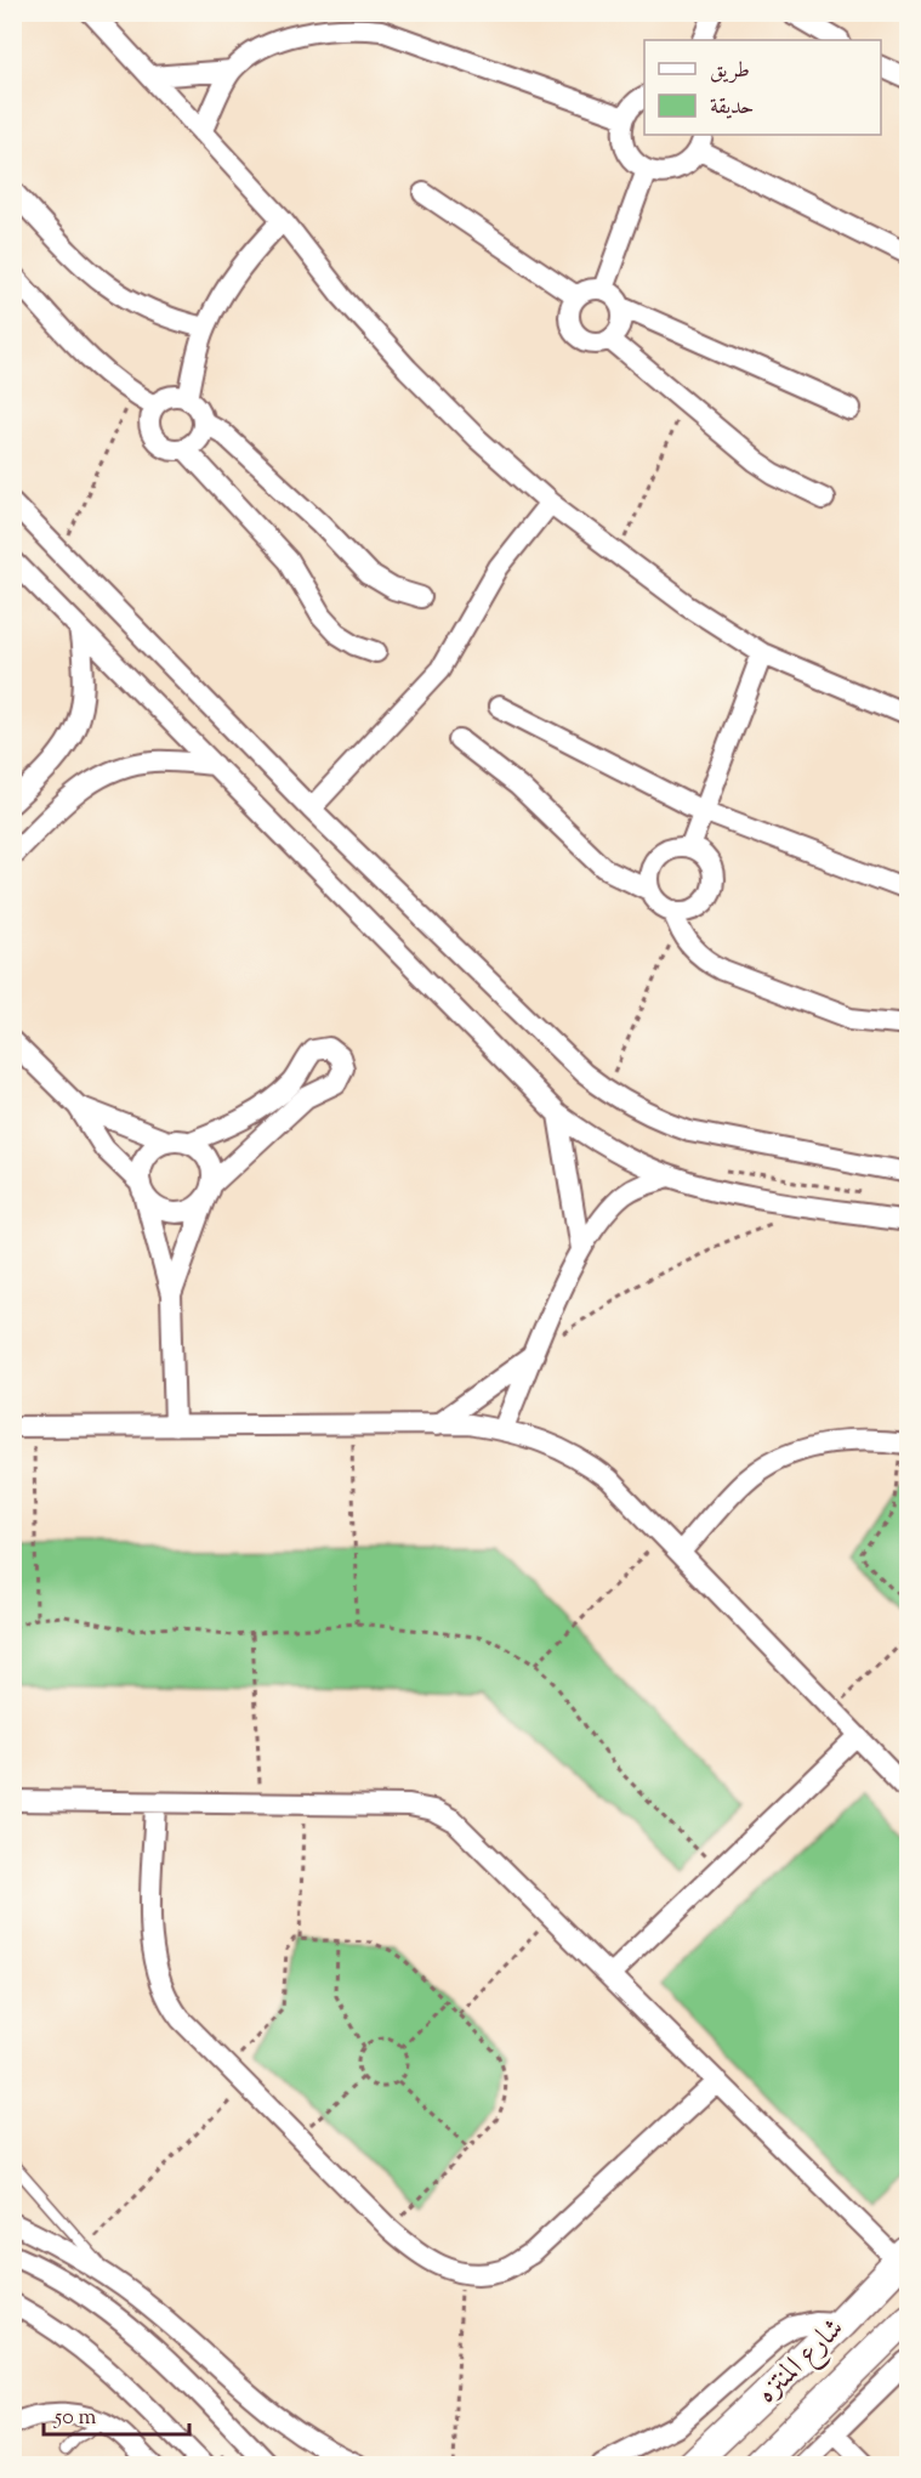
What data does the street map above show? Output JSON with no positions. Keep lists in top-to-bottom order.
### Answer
{
  "streets": {
    "street": ["شارع المنتزه"]
  },
  "legend": ["طريق", "حديقة"],
  "scale_bar": "50 m"
}
